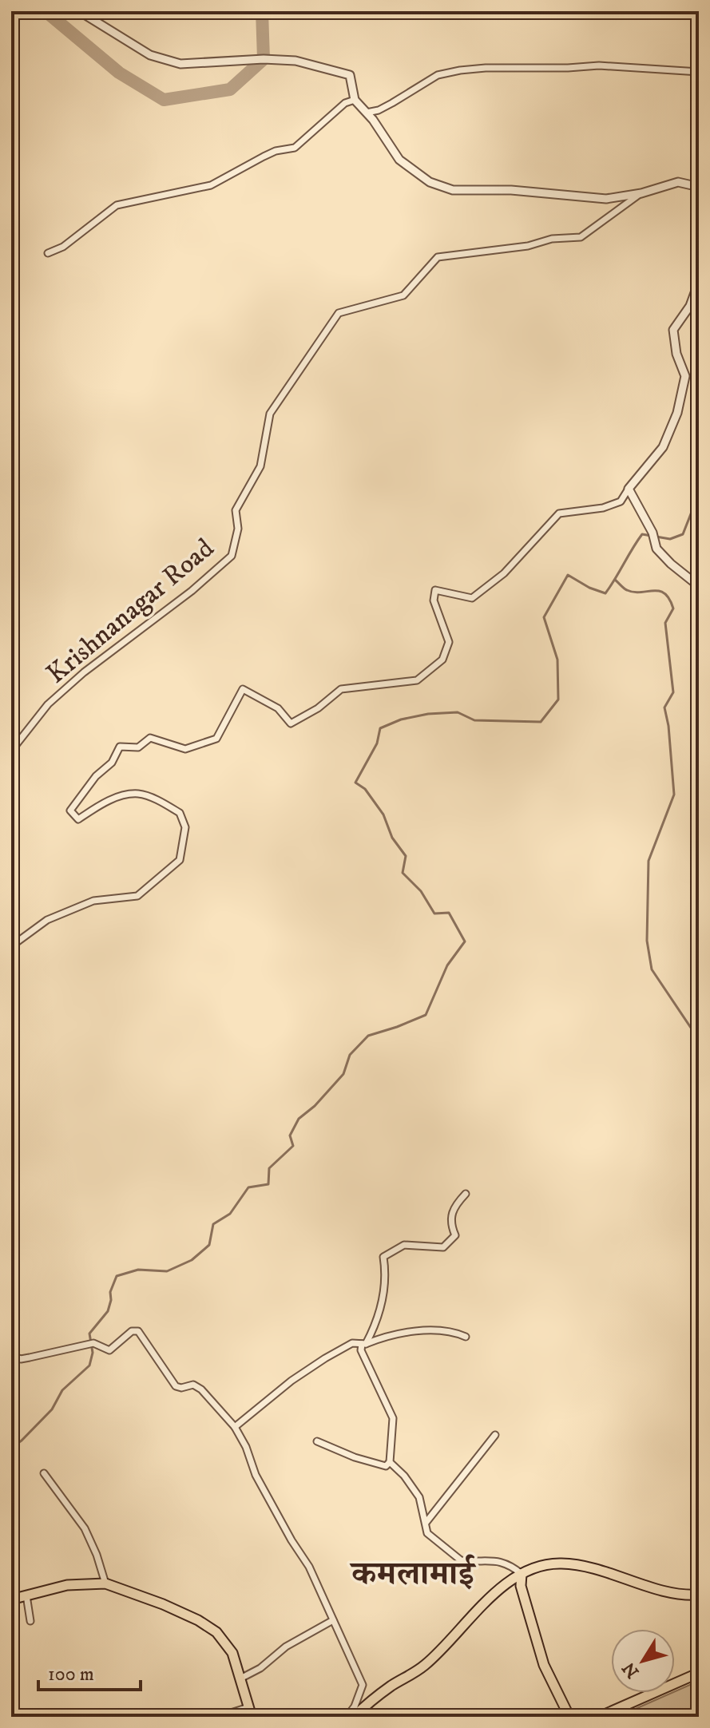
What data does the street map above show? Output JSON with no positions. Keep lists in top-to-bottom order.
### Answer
{
  "streets": {
    "street": ["Krishnanagar Road"]
  },
  "districts": ["कमलामाई"],
  "scale_bar": "100 m",
  "north": "bottom left"
}
